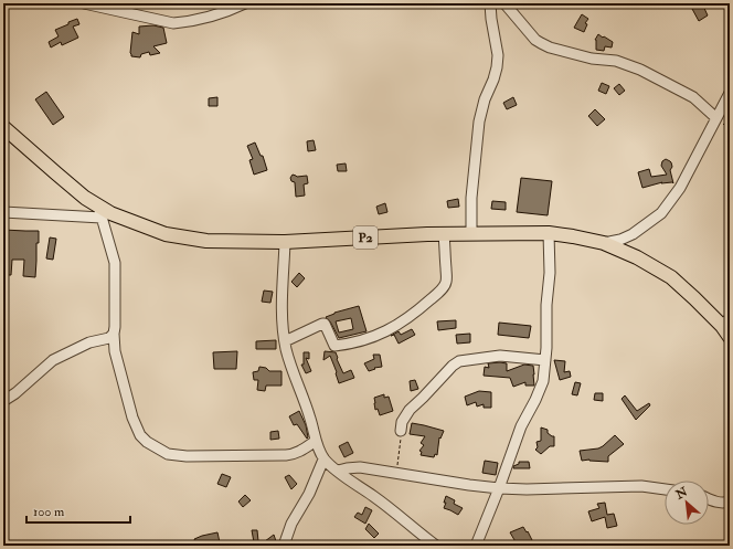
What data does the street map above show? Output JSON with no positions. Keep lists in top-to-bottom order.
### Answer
{
  "streets": {
    "main road": ["P2"]
  },
  "scale_bar": "100 m",
  "north": "top left"
}
